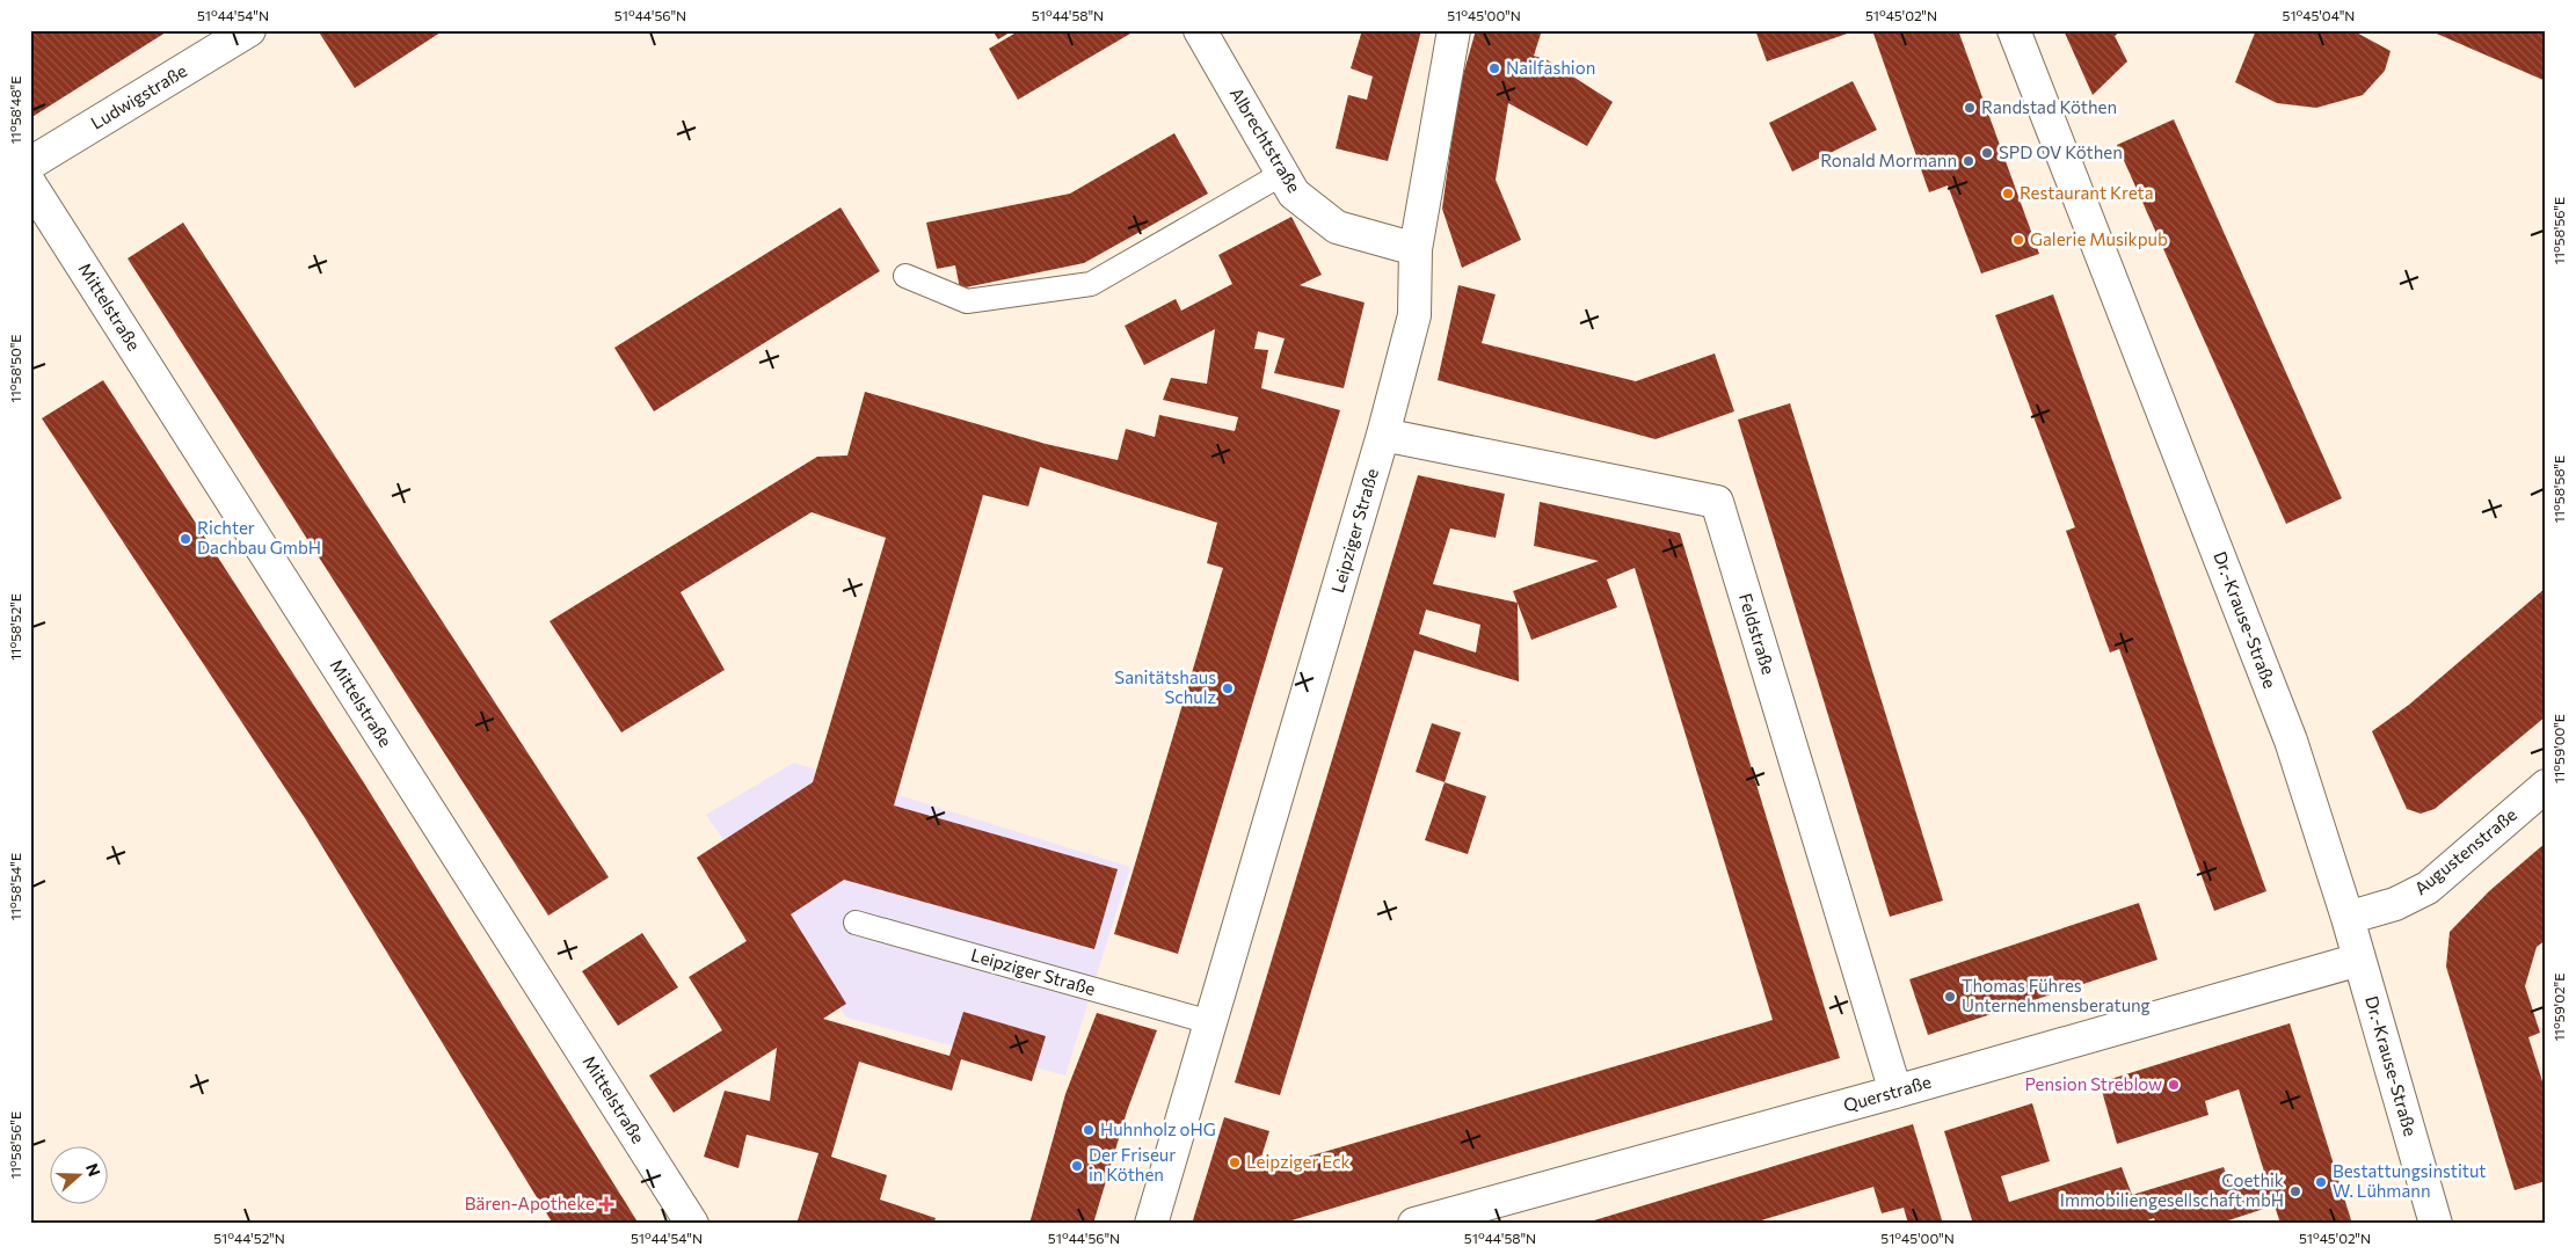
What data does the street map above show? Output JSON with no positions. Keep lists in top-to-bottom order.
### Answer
{
  "streets": {
    "street": [
      "Ludwigstraße",
      "Albrechtstraße",
      "Mittelstraße",
      "Leipziger Straße",
      "Dr.-Krause-Straße",
      "Feldstraße",
      "Augustenstraße",
      "Querstraße"
    ]
  },
  "crossings": [
    ["Albrechtstraße", "Leipziger Straße"],
    ["Leipziger Straße", "Feldstraße"],
    ["Dr.-Krause-Straße", "Augustenstraße"],
    ["Dr.-Krause-Straße", "Querstraße"],
    ["Feldstraße", "Querstraße"]
  ],
  "places": {
    "other": [
      "Nailfashion",
      "Randstad Köthen",
      "SPD OV Köthen",
      "Ronald Mormann",
      "Restaurant Kreta",
      "Galerie Musikpub",
      "Richter Dachbau GmbH",
      "Sanitätshaus Schulz",
      "Thomas Führes Unternehmensberatung",
      "Pension Streblow",
      "Huhnholz oHG",
      "Leipziger Eck",
      "Der Friseur in Köthen",
      "Bestattungsinstitut W. Lühmann",
      "Coethik Immobiliengesellschaft mbH"
    ],
    "health": ["Bären-Apotheke"]
  },
  "north": "right",
  "coordinates": [
    "51°44'54\"N",
    "51°44'56\"N",
    "51°44'58\"N",
    "51°45'00\"N",
    "51°45'02\"N",
    "51°45'04\"N",
    "11°58'48\"E",
    "11°58'56\"E",
    "11°58'50\"E",
    "11°58'58\"E",
    "11°58'52\"E",
    "11°59'00\"E",
    "11°58'54\"E",
    "11°59'02\"E",
    "51°44'52\"N"
  ]
}
